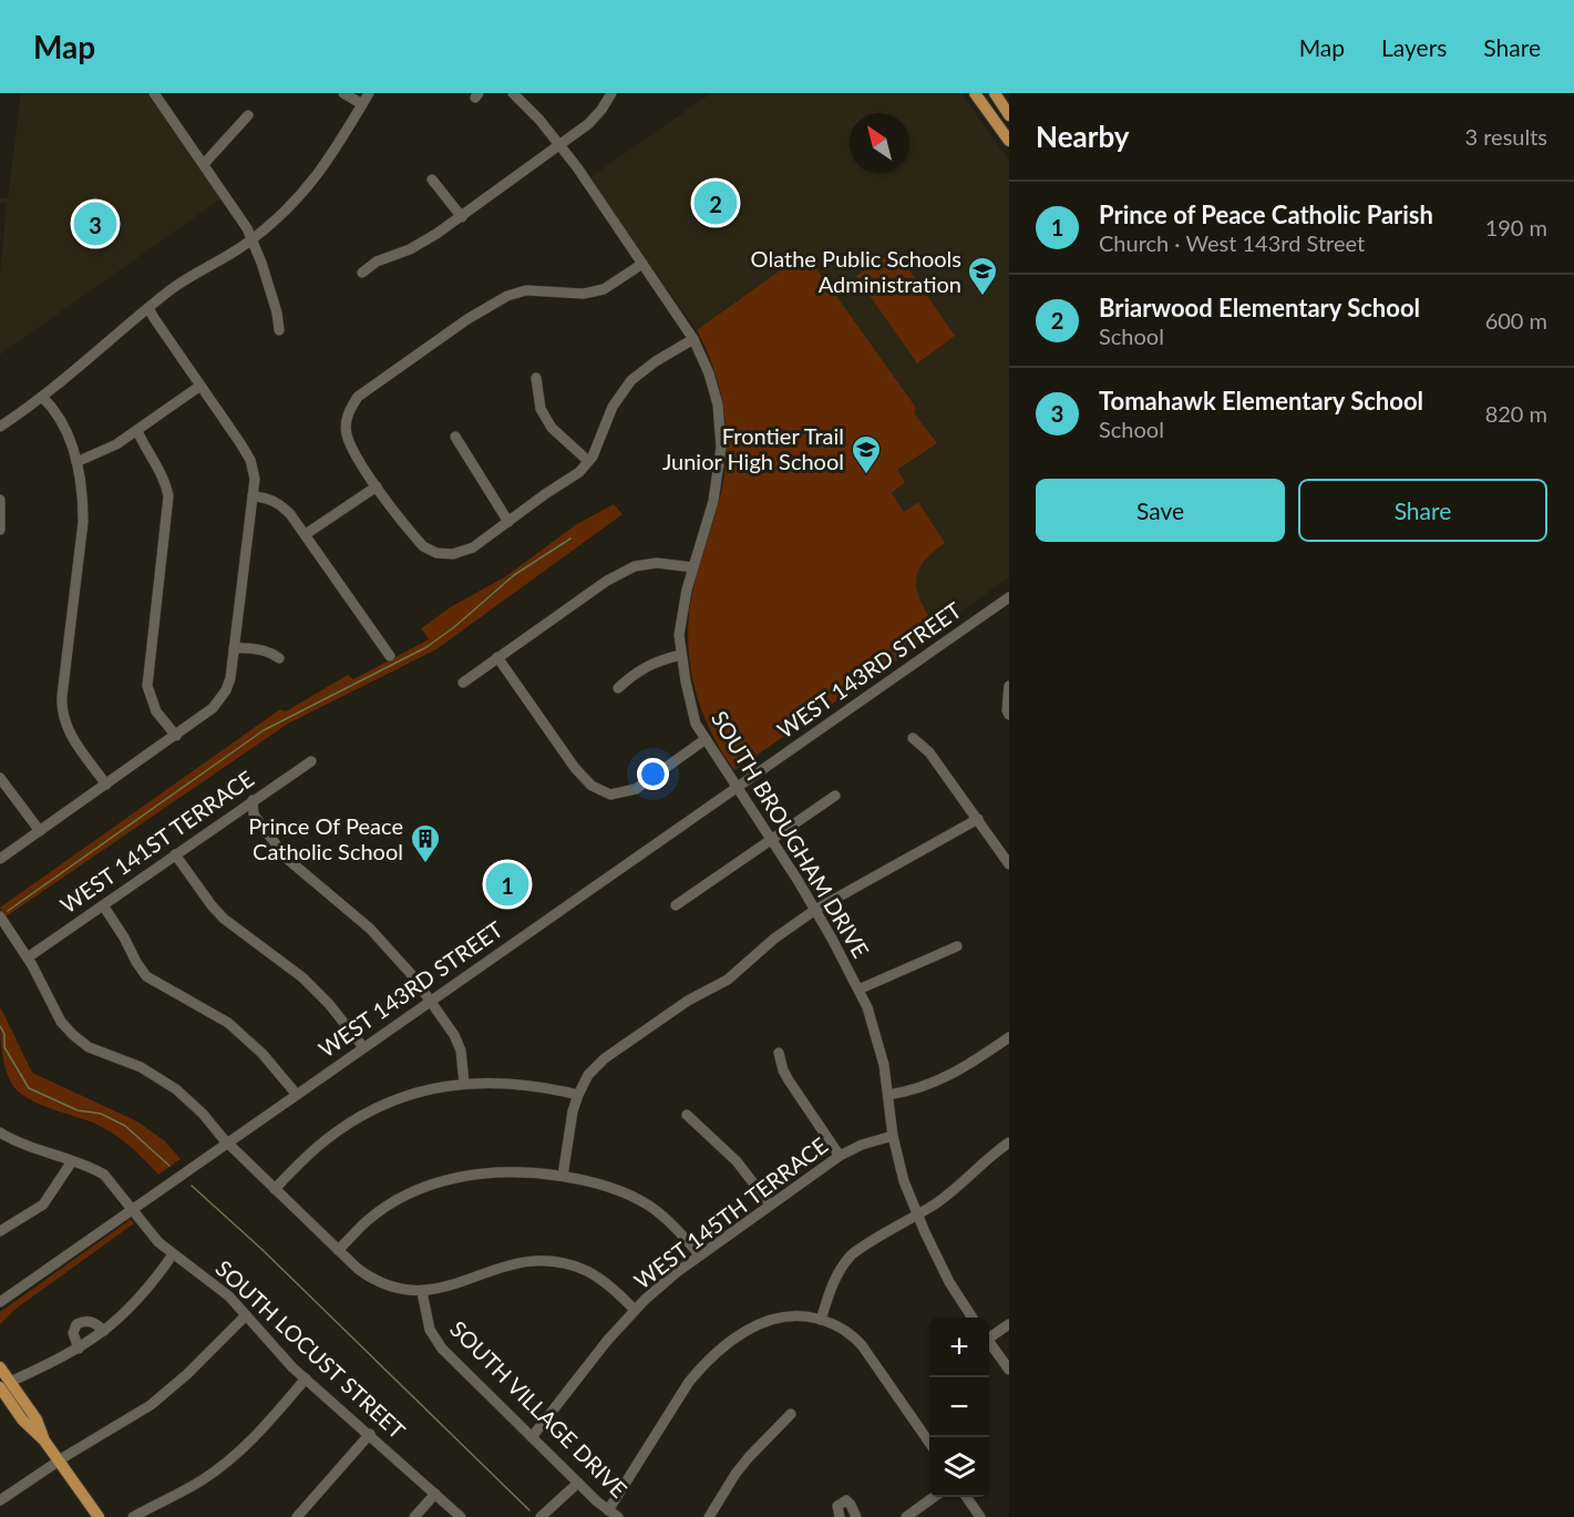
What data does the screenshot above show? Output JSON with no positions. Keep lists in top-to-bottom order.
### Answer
{
  "streets": {
    "street": [
      "WEST 143RD STREET",
      "SOUTH BROUGHAM DRIVE",
      "WEST 141ST TERRACE",
      "WEST 145TH TERRACE",
      "SOUTH LOCUST STREET",
      "SOUTH VILLAGE DRIVE"
    ]
  },
  "crossings": [
    ["WEST 143RD STREET", "SOUTH BROUGHAM DRIVE"],
    ["WEST 143RD STREET", "SOUTH LOCUST STREET"],
    ["SOUTH BROUGHAM DRIVE", "WEST 145TH TERRACE"],
    ["WEST 145TH TERRACE", "SOUTH VILLAGE DRIVE"]
  ],
  "places": {
    "school or university": ["Olathe Public Schools Administration", "Frontier Trail Junior High School"],
    "building": ["Prince Of Peace Catholic School"]
  },
  "north": "top left",
  "page": {
    "header": "Map",
    "nav": ["Map", "Layers", "Share"],
    "heading": ["Nearby", "3 results"],
    "pins": ["2", "3", "1"],
    "list": [
      {
        "mark": "1",
        "name": "Prince of Peace Catholic Parish",
        "note": "Church · West 143rd Street",
        "value": "190 m"
      },
      {
        "mark": "2",
        "name": "Briarwood Elementary School",
        "note": "School",
        "value": "600 m"
      },
      {
        "mark": "3",
        "name": "Tomahawk Elementary School",
        "note": "School",
        "value": "820 m"
      }
    ],
    "buttons": ["Save", "Share"],
    "map_buttons": ["+", "−"]
  }
}
